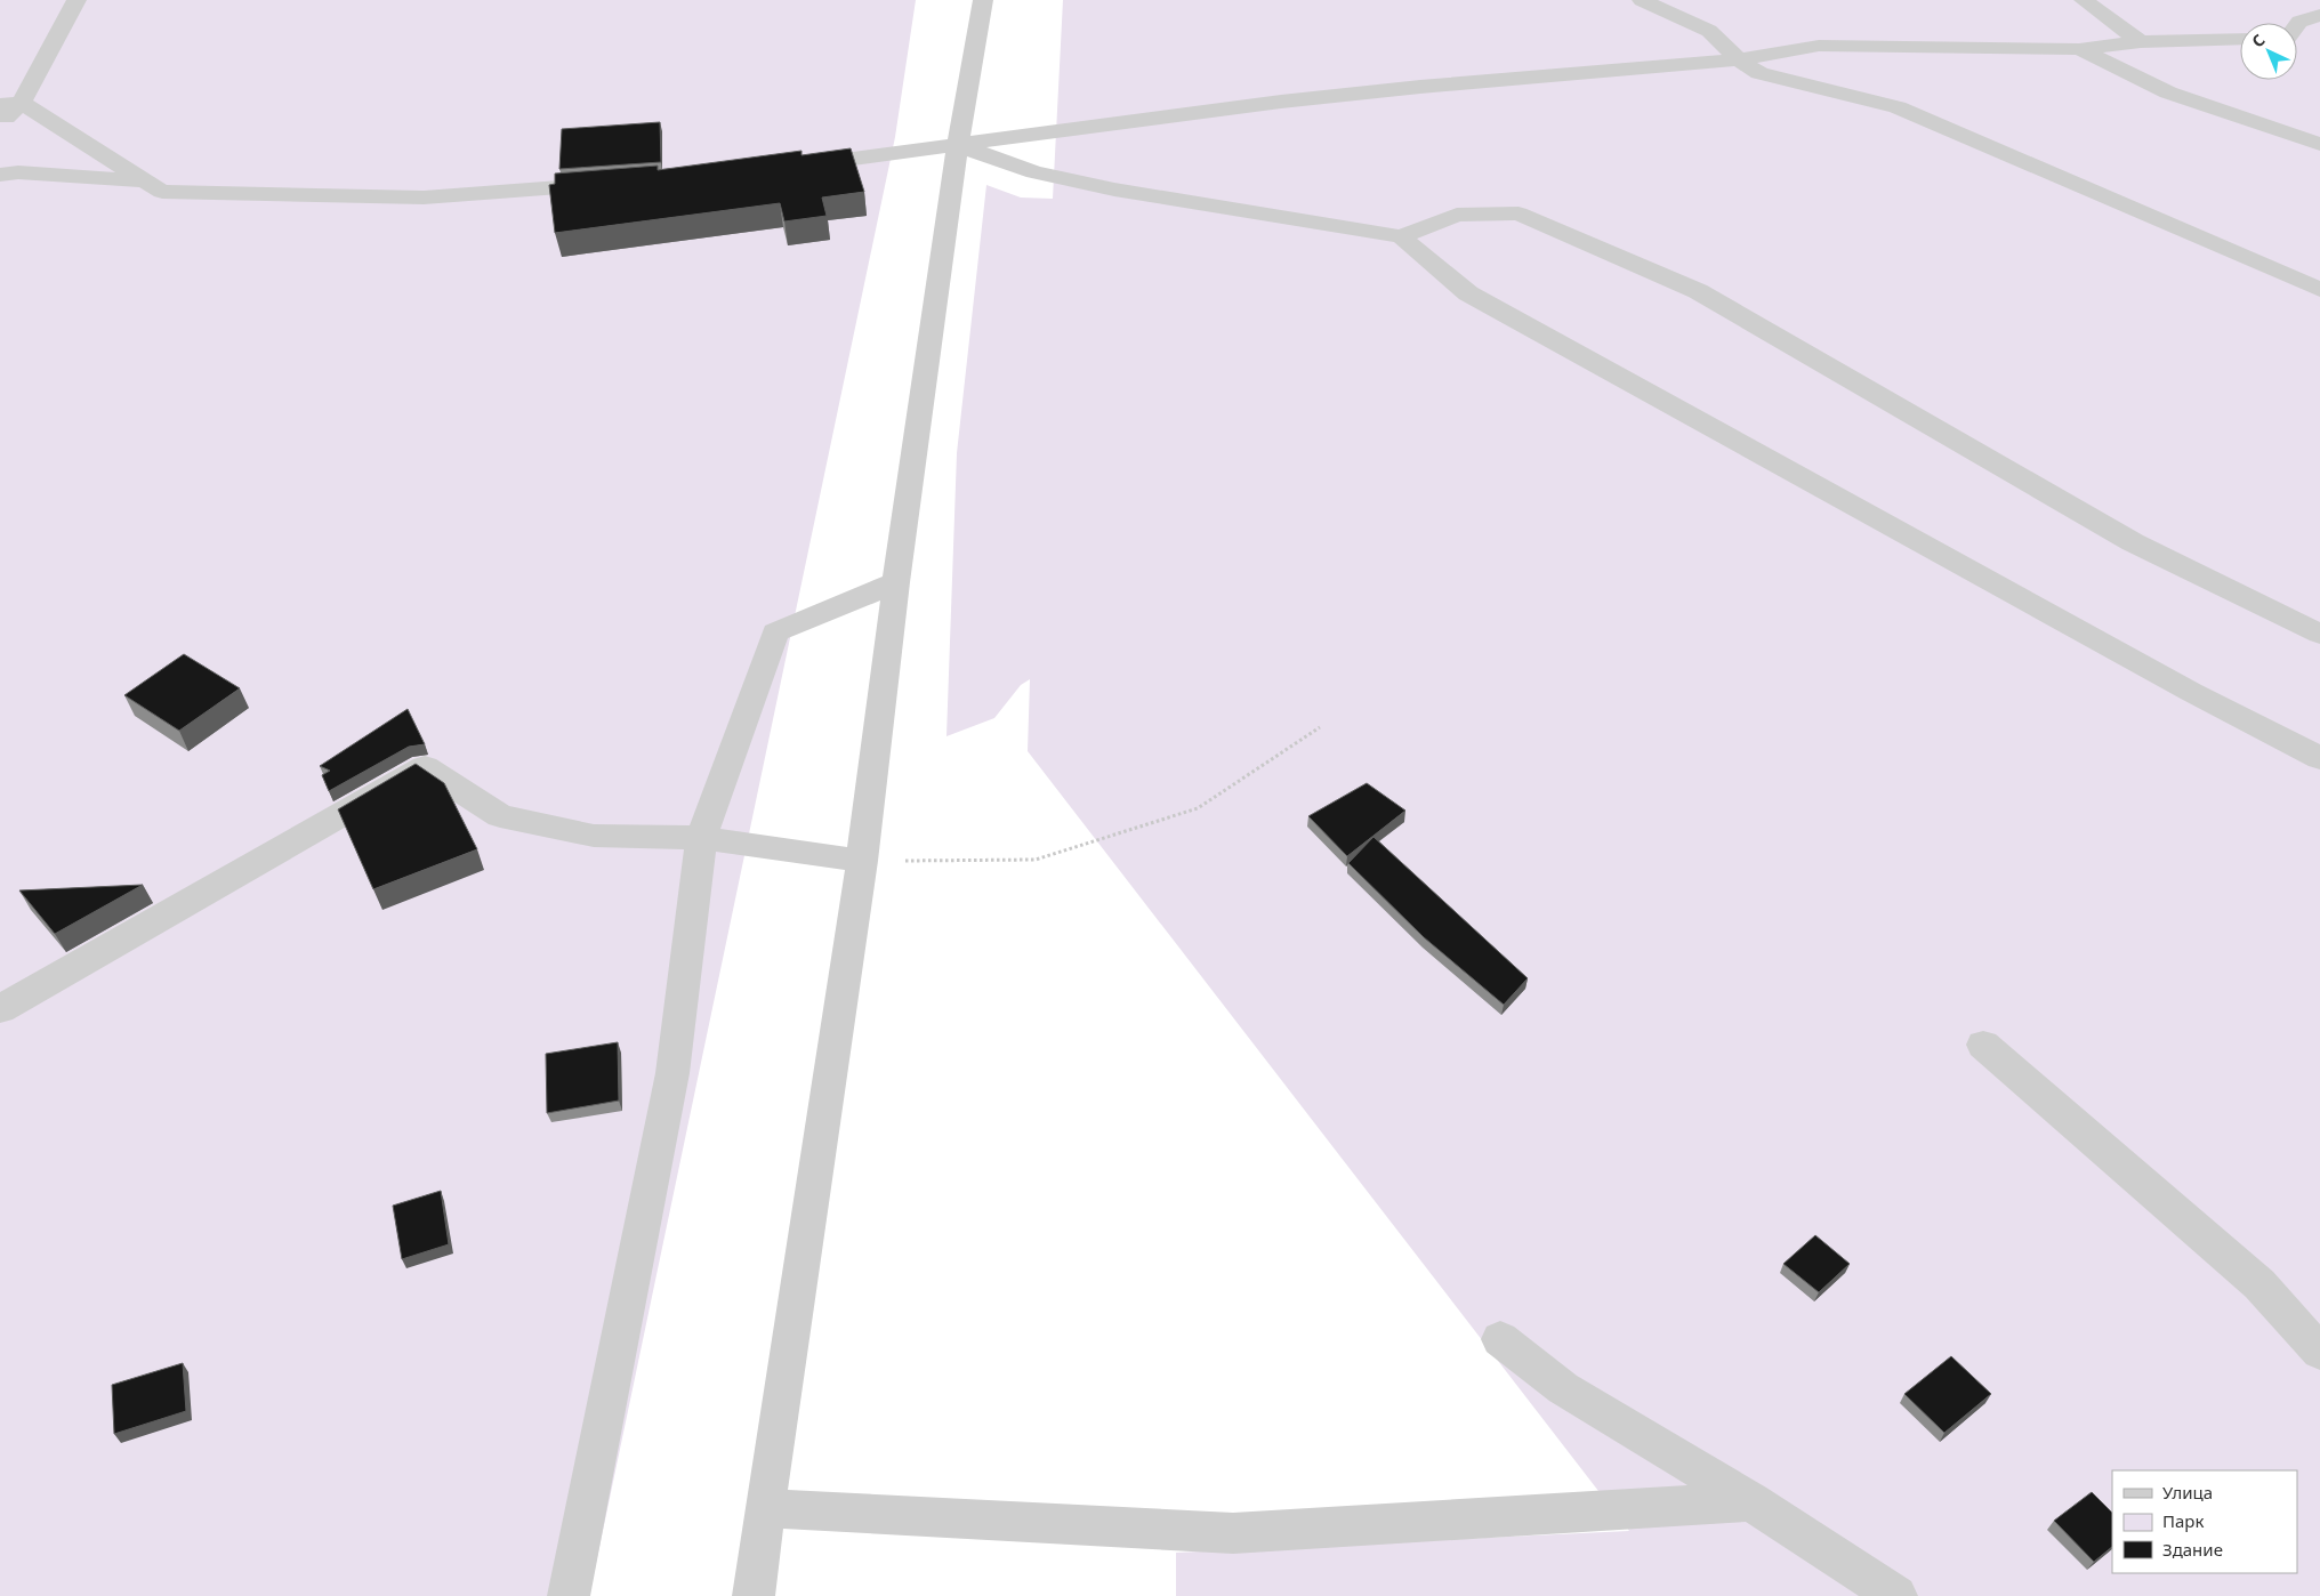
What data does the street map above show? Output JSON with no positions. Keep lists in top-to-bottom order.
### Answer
{
  "legend": ["Улица", "Парк", "Здание"],
  "north": "top left"
}
